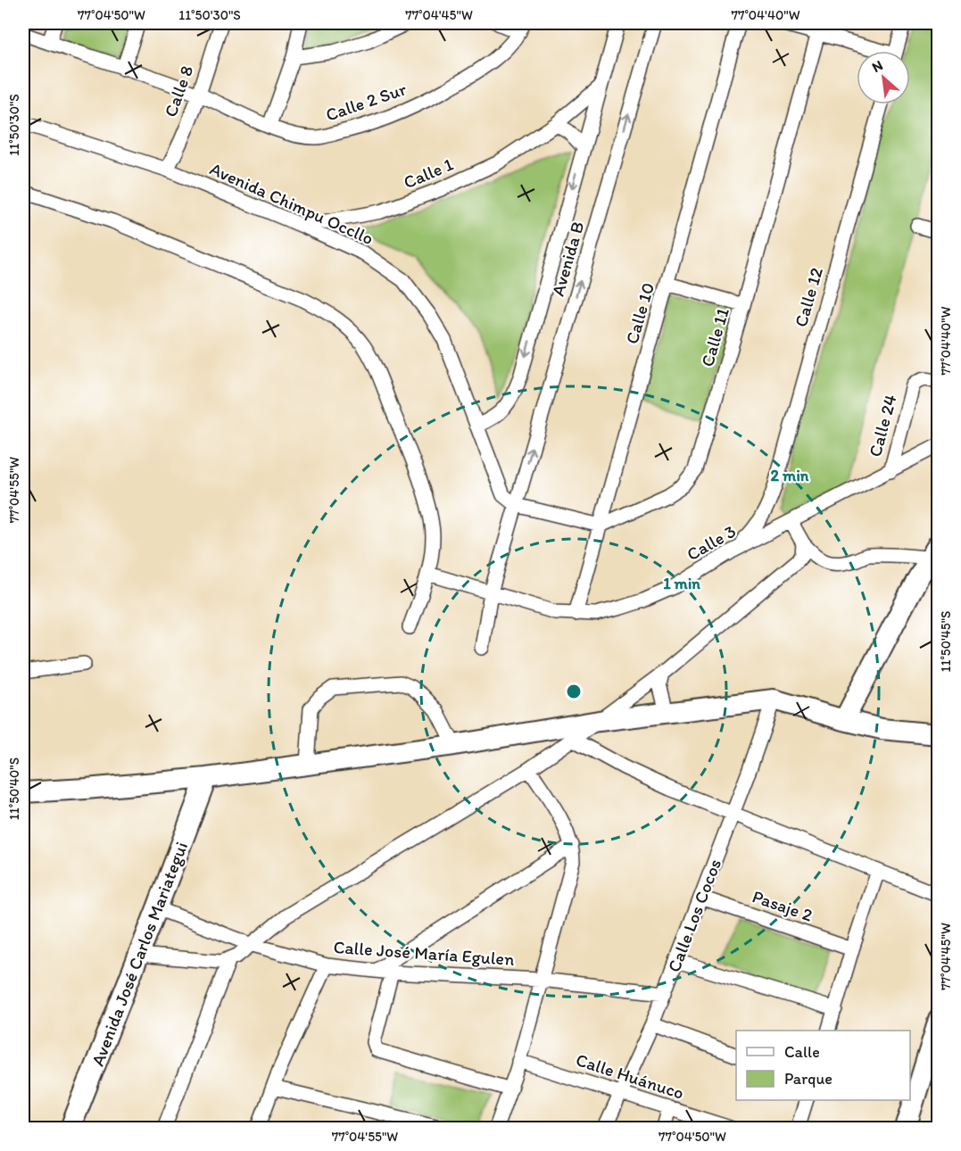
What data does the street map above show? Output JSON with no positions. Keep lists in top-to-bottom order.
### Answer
{
  "streets": {
    "street": [
      "Calle 8",
      "Calle 2 Sur",
      "Calle 1",
      "Avenida Chimpu Occllo",
      "Avenida B",
      "Calle 12",
      "Calle 10",
      "Calle 11",
      "Calle 24",
      "Calle 3",
      "Pasaje 2",
      "Calle Los Cocos",
      "Calle José María Egulen",
      "Avenida José Carlos Mariategui",
      "Calle Huánuco"
    ]
  },
  "crossings": [
    ["Calle 8", "Calle 2 Sur"],
    ["Calle 8", "Avenida Chimpu Occllo"],
    ["Calle 1", "Avenida Chimpu Occllo"],
    ["Calle 1", "Avenida B"],
    ["Avenida Chimpu Occllo", "Avenida B"],
    ["Calle 12", "Calle 3"],
    ["Calle 10", "Calle 11"],
    ["Calle 10", "Calle 3"],
    ["Calle 24", "Calle 3"],
    ["Pasaje 2", "Calle Los Cocos"],
    ["Calle Los Cocos", "Calle José María Egulen"],
    ["Calle Los Cocos", "Calle Huánuco"],
    ["Calle José María Egulen", "Avenida José Carlos Mariategui"]
  ],
  "legend": ["Calle", "Parque"],
  "north": "top left",
  "coordinates": [
    "77°04'50\"W",
    "11°50'30\"S",
    "77°04'45\"W",
    "77°04'40\"W",
    "77°04'55\"W",
    "11°50'45\"S",
    "11°50'40\"S"
  ],
  "rings": ["2 min", "1 min"]
}
